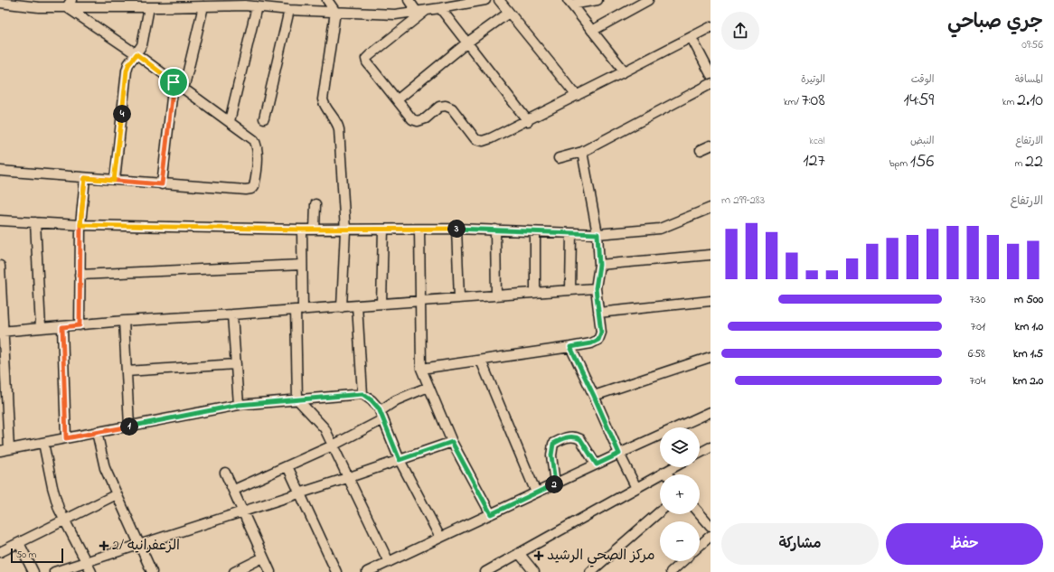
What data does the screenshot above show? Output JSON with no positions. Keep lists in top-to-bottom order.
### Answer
{
  "places": {
    "health": ["الزعفرانيه /2", "مركز الصحي الرشيد"]
  },
  "scale_bar": "50 m",
  "page": {
    "heading": ["جري صباحي", "09:56"],
    "stats": [
      ["المسافة", "2.10 km"],
      ["الوقت", "14:59"],
      ["الوتيرة", "7:08 /km"],
      ["الارتفاع", "22 m"],
      ["النبض", "156 bpm"],
      ["kcal", "127"]
    ],
    "pins": [
      "4",
      "3",
      "1",
      "2"
    ],
    "chart": ["الارتفاع", "283–299 m"],
    "list": [
      {
        "name": "500 m",
        "note": "7:30"
      },
      {
        "name": "1.0 km",
        "note": "7:01"
      },
      {
        "name": "1.5 km",
        "note": "6:58"
      },
      {
        "name": "2.0 km",
        "note": "7:04"
      }
    ],
    "map_buttons": ["+", "−"],
    "buttons": ["حفظ", "مشاركة"],
    "scale": "50 m"
  }
}
